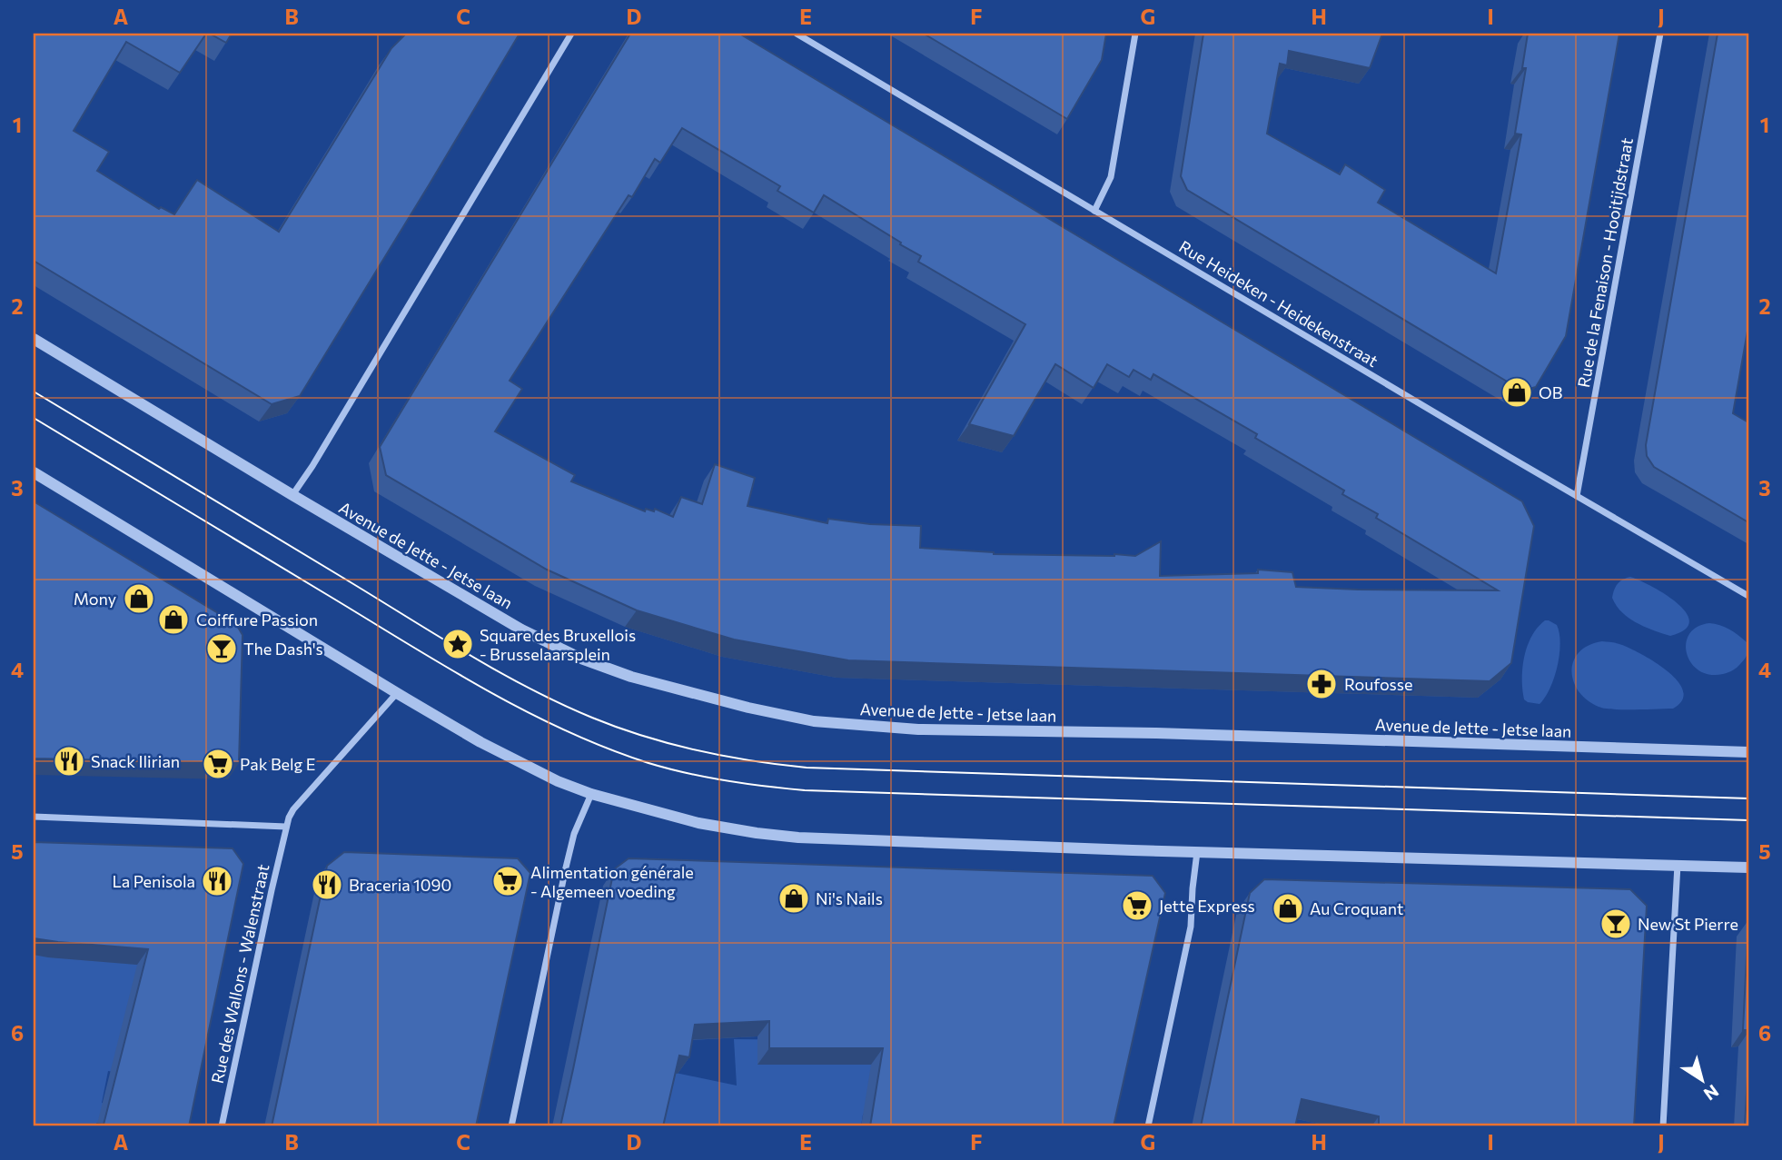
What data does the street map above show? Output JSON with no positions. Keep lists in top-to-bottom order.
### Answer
{
  "streets": {
    "street": [
      "Rue de la Fenaison - Hooitijdstraat",
      "Rue Heideken - Heidekenstraat",
      "Avenue de Jette - Jetse laan",
      "Rue des Wallons - Walenstraat"
    ]
  },
  "crossings": [
    ["Rue de la Fenaison - Hooitijdstraat", "Rue Heideken - Heidekenstraat"]
  ],
  "places": {
    "shop": [
      "OB",
      "Mony",
      "Coiffure Passion",
      "Ni's Nails",
      "Au Croquant"
    ],
    "place": ["Square des Bruxellois - Brusselaarsplein"],
    "bar": ["The Dash's", "New St Pierre"],
    "pharmacy": ["Roufosse"],
    "restaurant": ["Snack Ilirian", "La Penisola", "Braceria 1090"],
    "supermarket": ["Pak Belg E", "Alimentation générale - Algemeen voeding", "Jette Express"]
  },
  "north": "bottom right",
  "grid": {
    "columns": [
      "A",
      "B",
      "C",
      "D",
      "E",
      "F",
      "G",
      "H",
      "I",
      "J"
    ],
    "rows": [
      "1",
      "2",
      "3",
      "4",
      "5",
      "6"
    ]
  }
}
